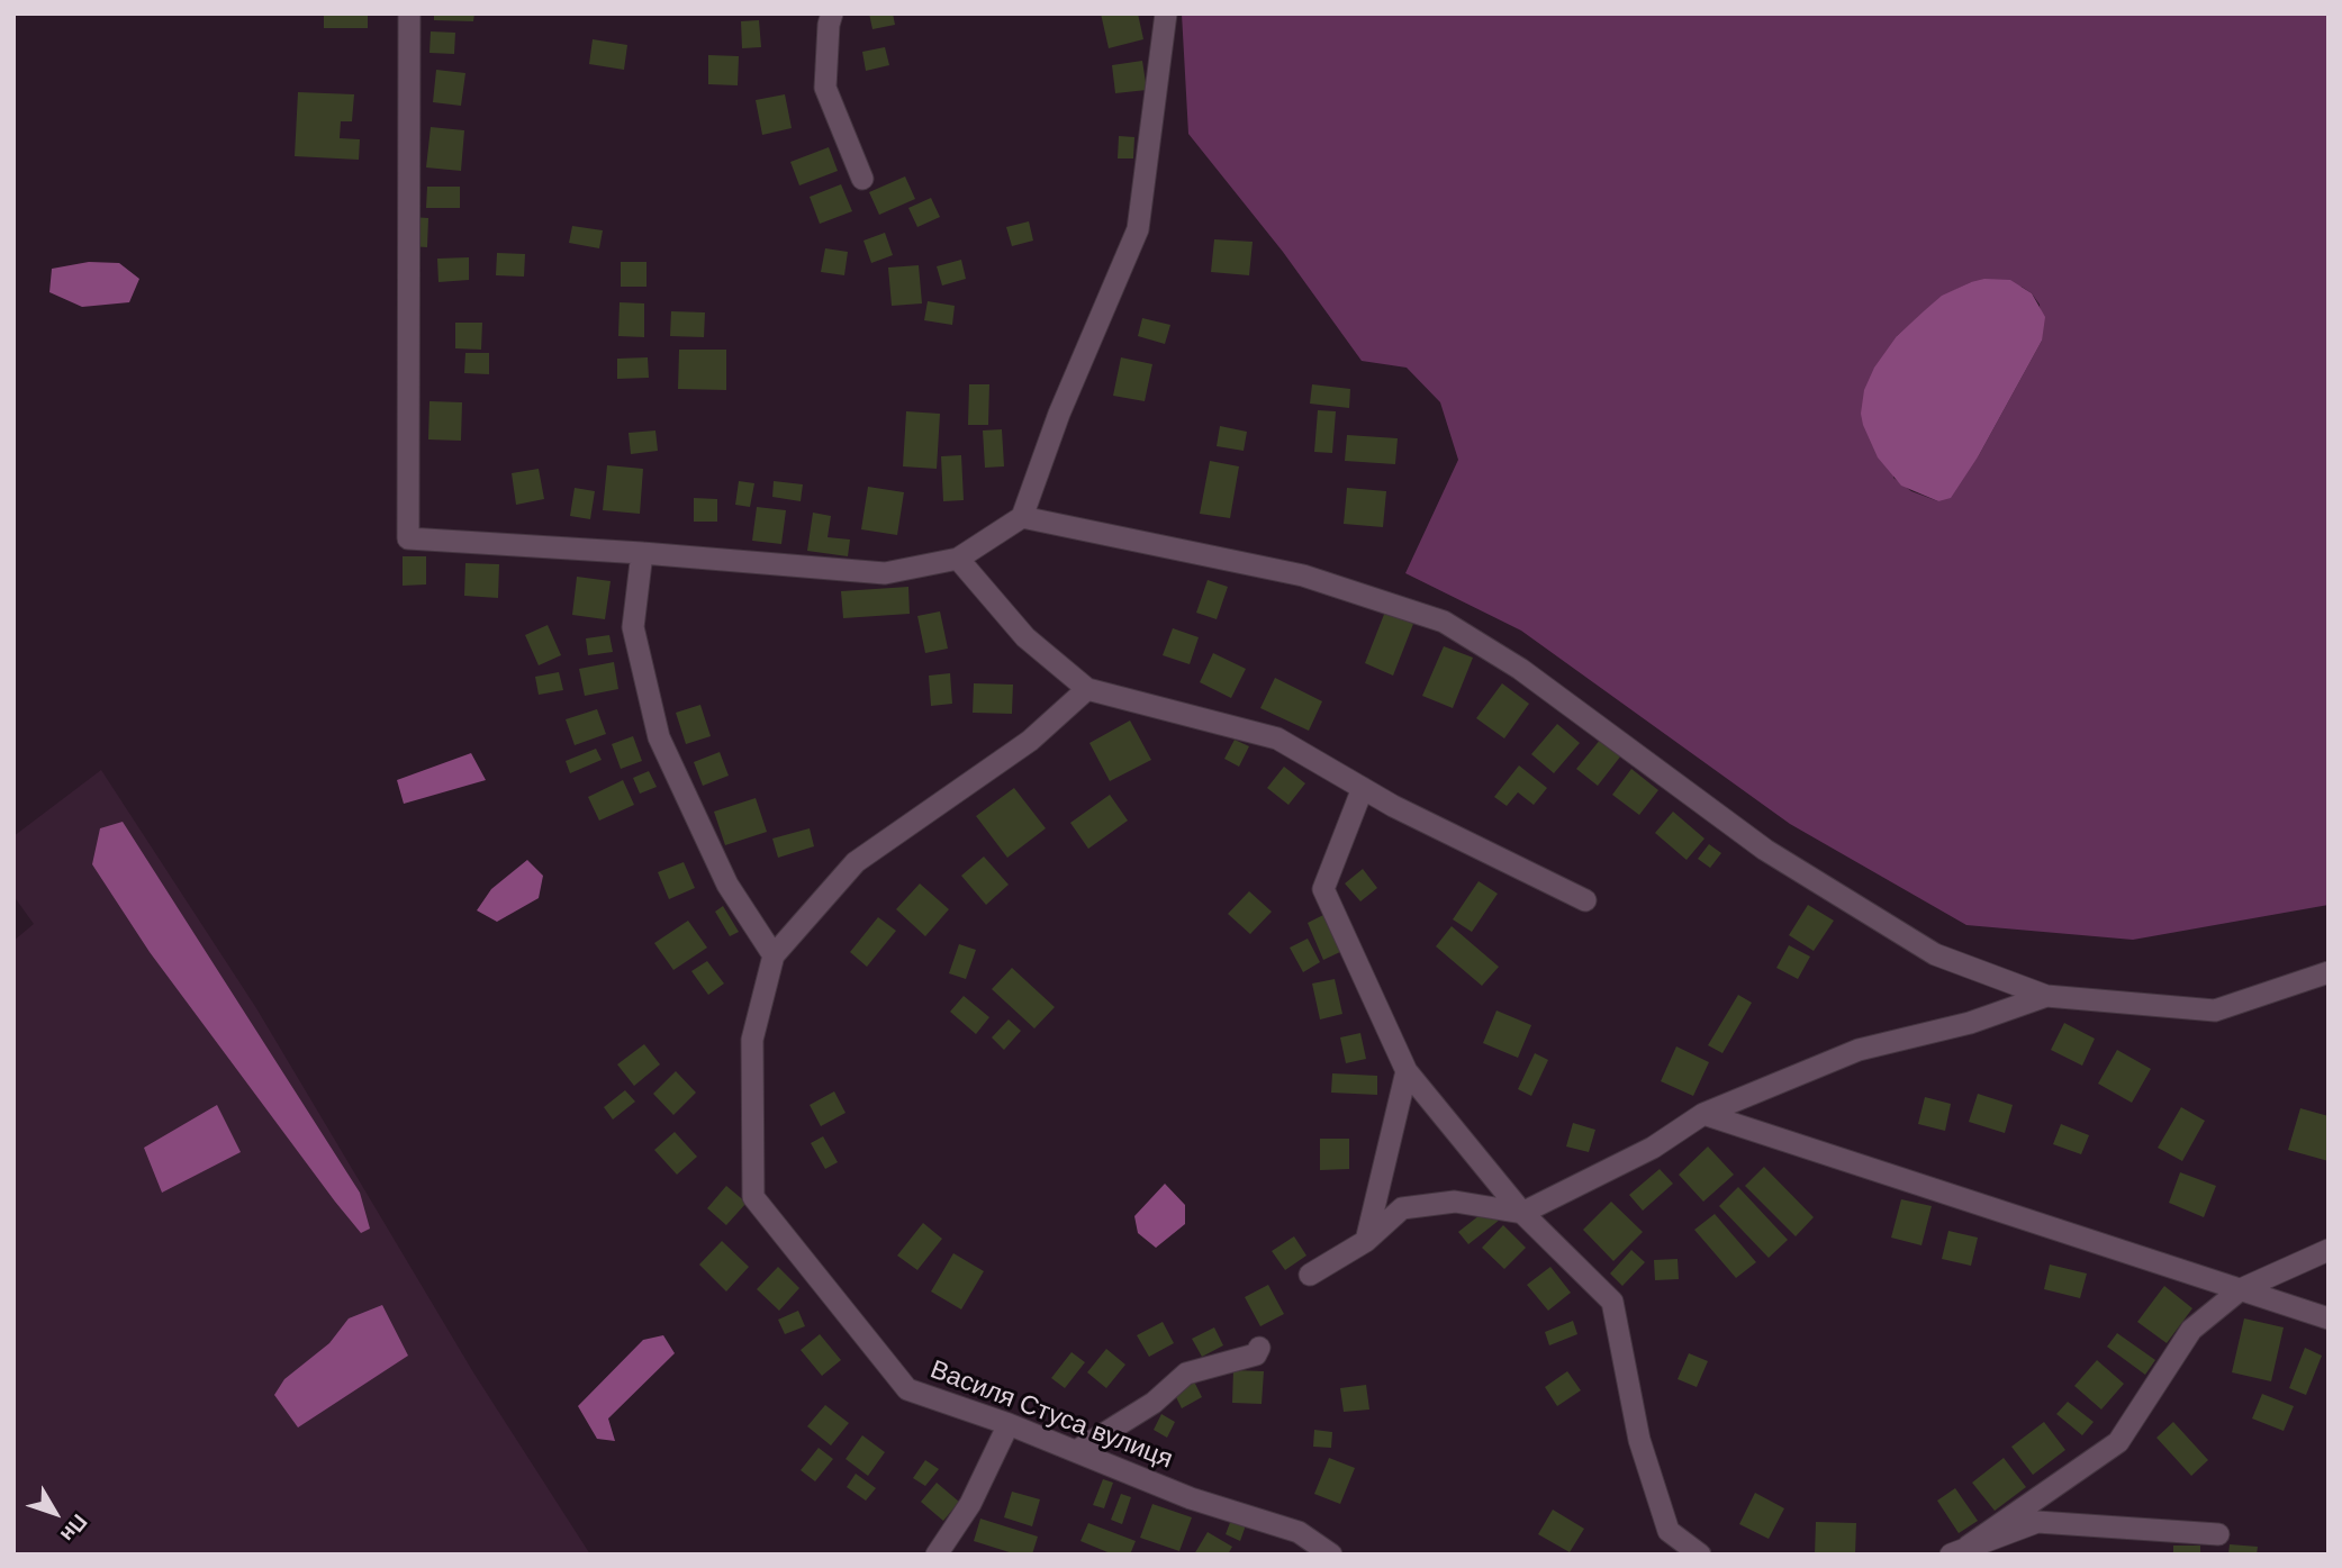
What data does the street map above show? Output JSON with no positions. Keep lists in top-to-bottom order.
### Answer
{
  "streets": {
    "street": ["Василя Стуса вулиця"]
  },
  "north": "bottom right"
}
